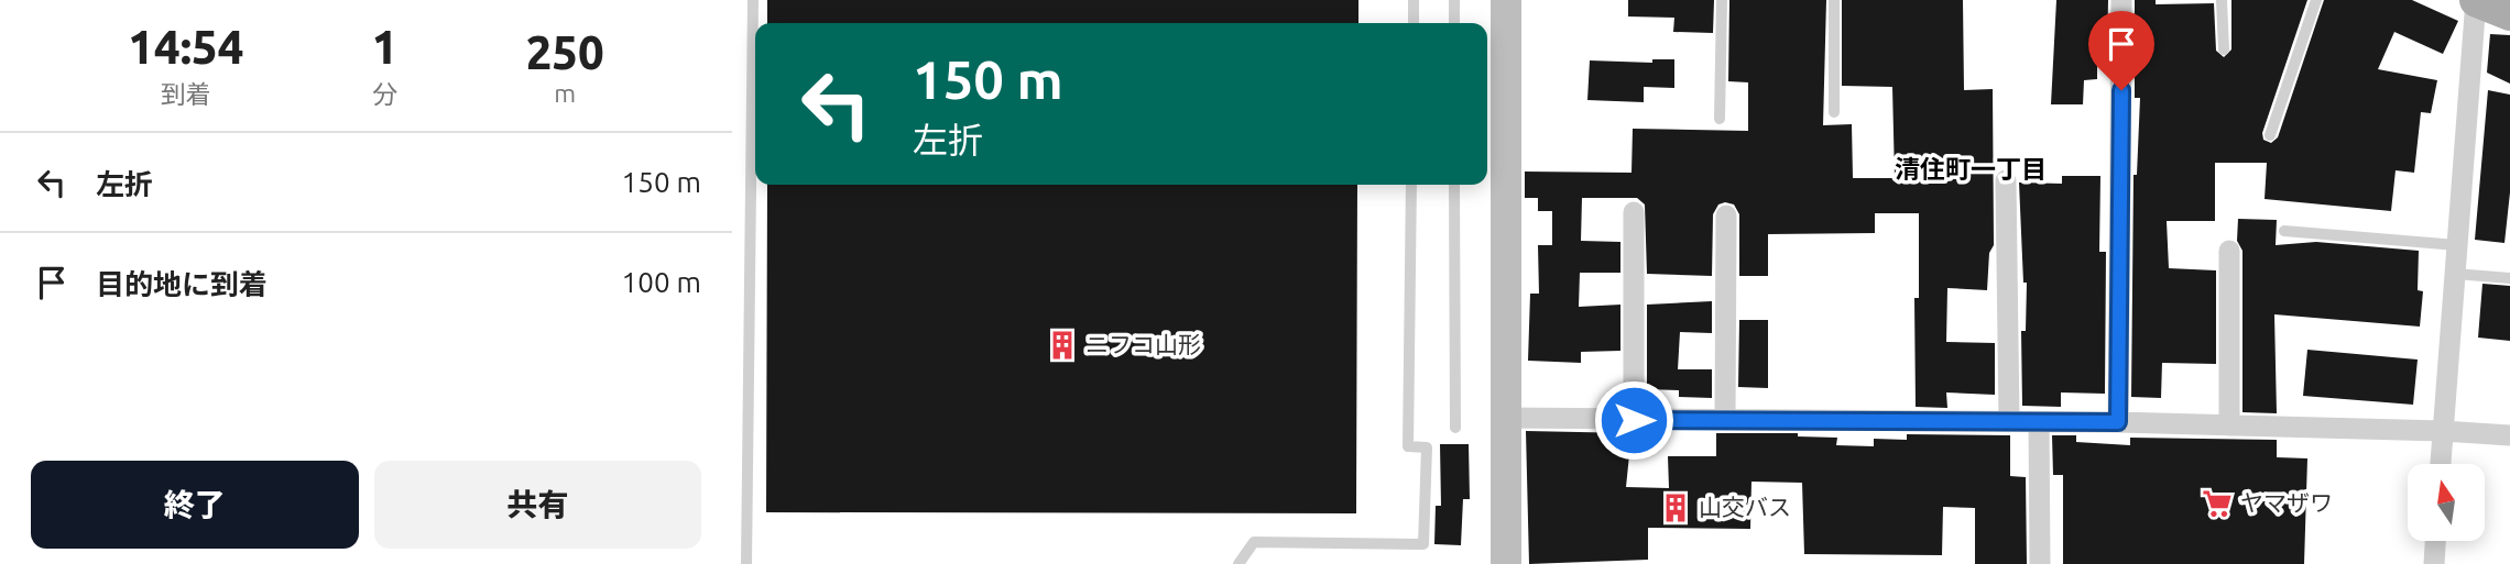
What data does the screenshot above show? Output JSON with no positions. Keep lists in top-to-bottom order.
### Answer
{
  "districts": ["清住町一丁目"],
  "places": {
    "building": ["ニフコ山形", "山交バス"],
    "supermarket": ["ヤマザワ"]
  },
  "north": "top",
  "page": {
    "eta": [
      "14:54",
      "到着",
      "1",
      "分",
      "250",
      "m"
    ],
    "turn": ["150 m", "左折"],
    "list": [
      {
        "name": "左折",
        "value": "150 m"
      },
      {
        "name": "目的地に到着",
        "value": "100 m"
      }
    ],
    "buttons": ["終了", "共有"]
  }
}
